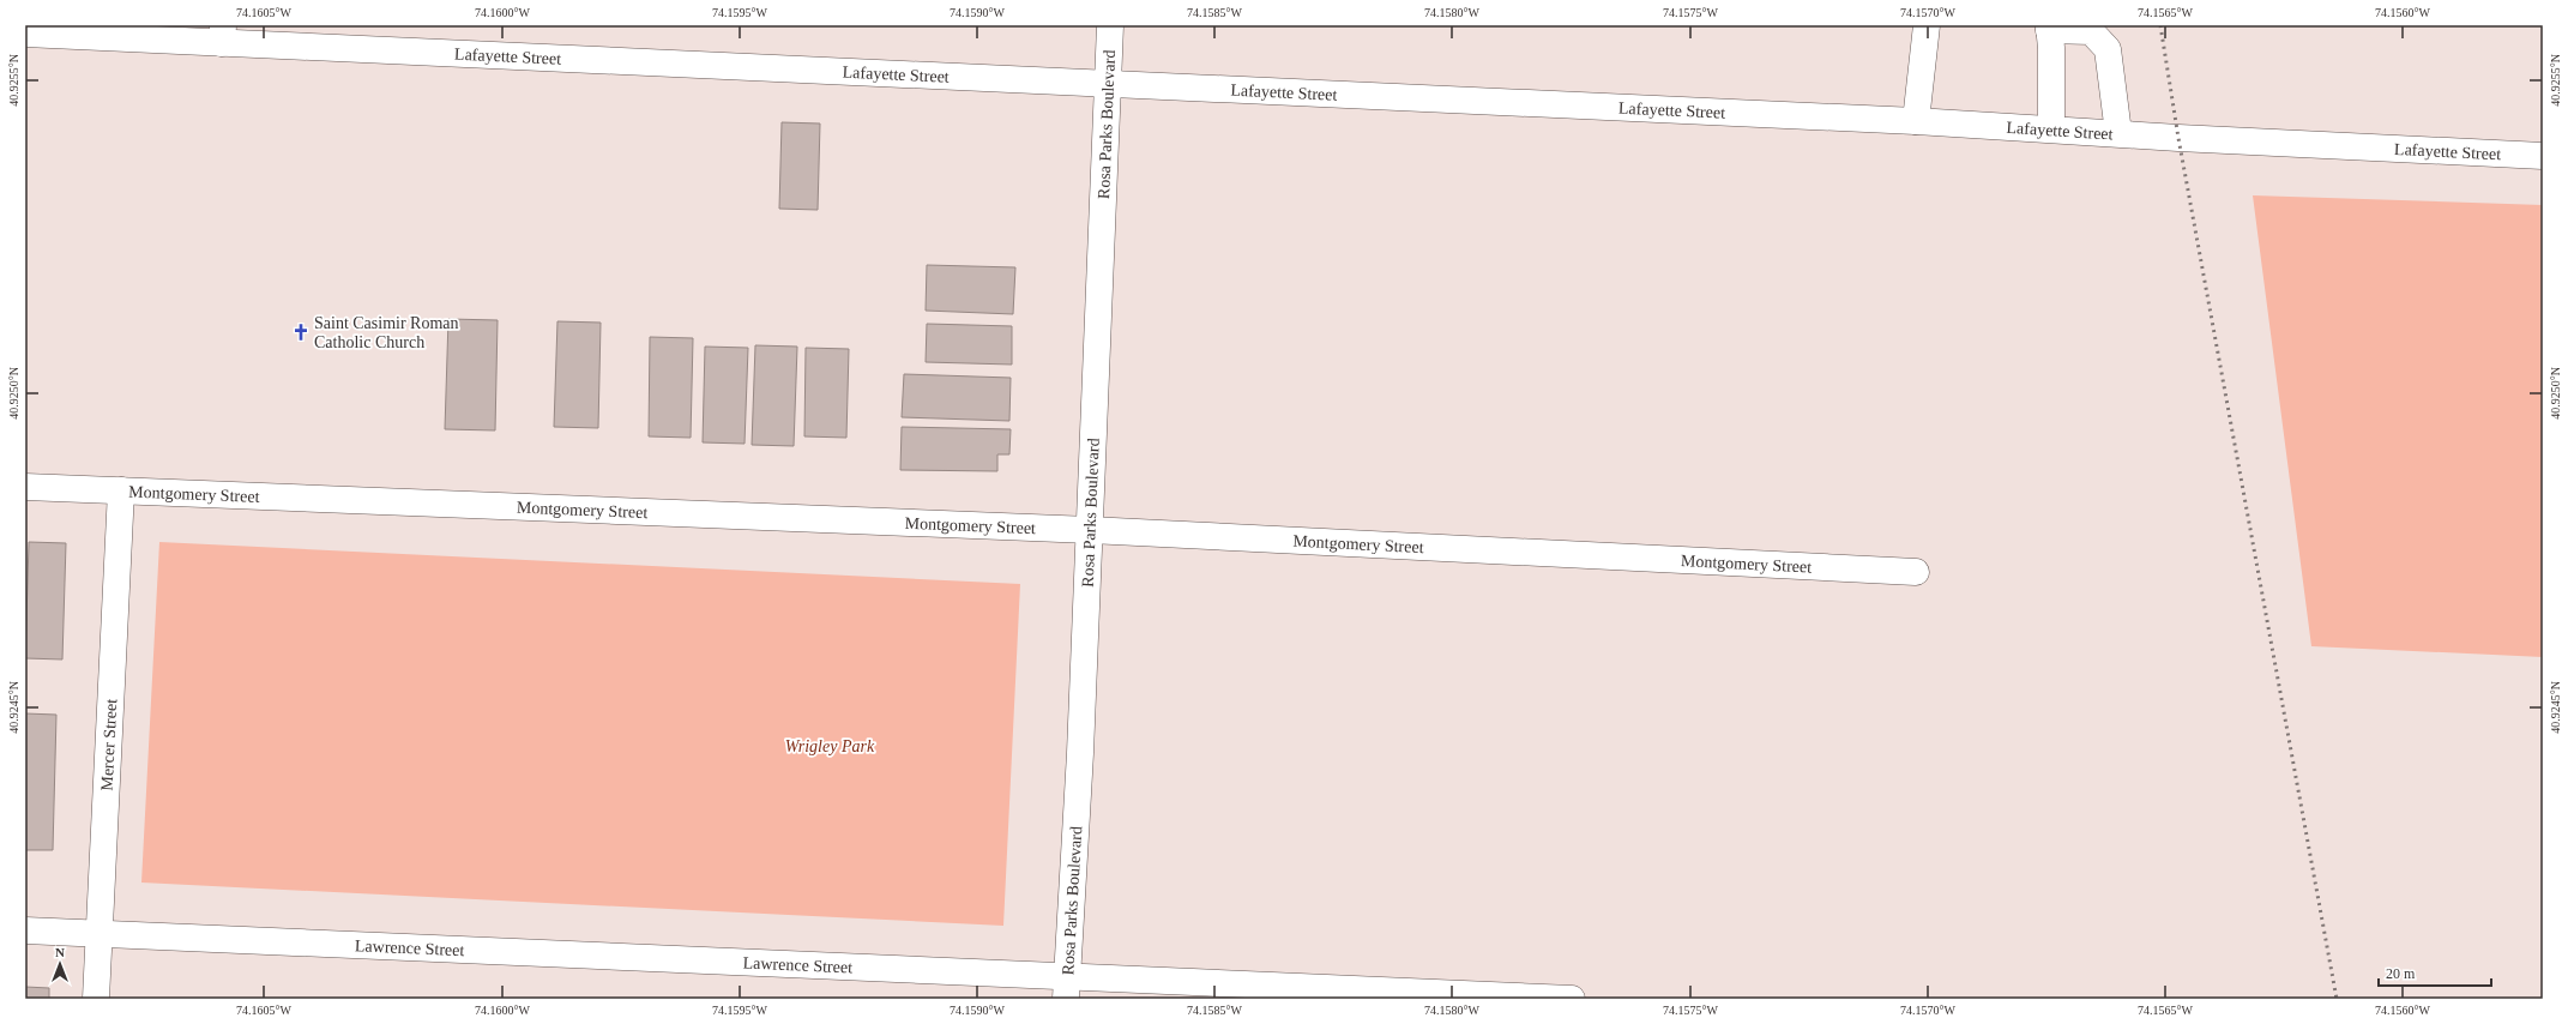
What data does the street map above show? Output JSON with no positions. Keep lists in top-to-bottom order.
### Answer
{
  "streets": {
    "street": [
      "Lafayette Street",
      "Rosa Parks Boulevard",
      "Montgomery Street",
      "Mercer Street",
      "Lawrence Street"
    ]
  },
  "crossings": [
    ["Lafayette Street", "Rosa Parks Boulevard"],
    ["Rosa Parks Boulevard", "Montgomery Street"],
    ["Rosa Parks Boulevard", "Lawrence Street"],
    ["Montgomery Street", "Mercer Street"],
    ["Mercer Street", "Lawrence Street"]
  ],
  "parks": ["Wrigley Park"],
  "places": {
    "church": ["Saint Casimir Roman Catholic Church"]
  },
  "scale_bar": "20 m",
  "north": "top",
  "coordinates": [
    "74.1605°W",
    "74.1600°W",
    "74.1595°W",
    "74.1590°W",
    "74.1585°W",
    "74.1580°W",
    "74.1575°W",
    "74.1570°W",
    "74.1565°W",
    "74.1560°W",
    "40.9255°N",
    "40.9250°N",
    "40.9245°N"
  ]
}
